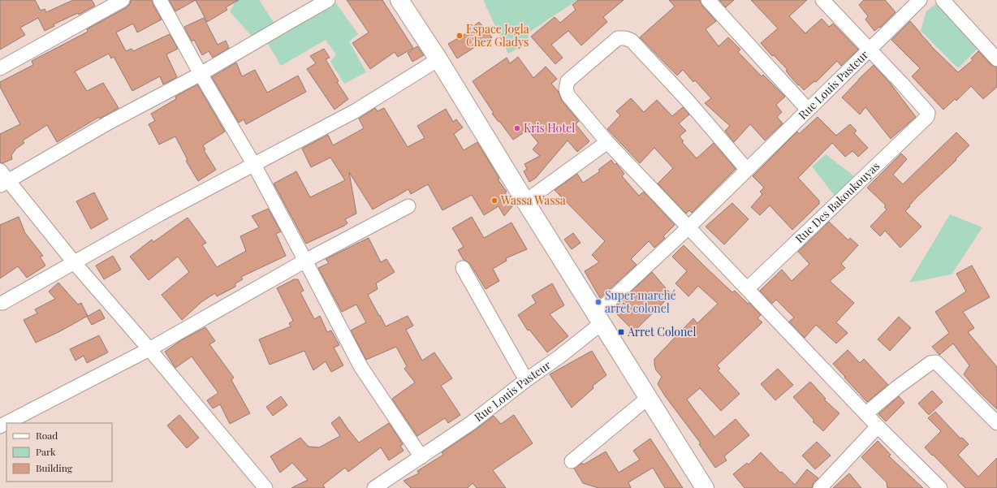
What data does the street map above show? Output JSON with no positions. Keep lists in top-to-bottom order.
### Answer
{
  "streets": {
    "street": ["Rue Louis Pasteur", "Rue Des Bakoukouyas"]
  },
  "crossings": [
    ["Rue Louis Pasteur", "Rue Des Bakoukouyas"]
  ],
  "places": {
    "other": [
      "Espace Jogla Chez Gladys",
      "Kris Hotel",
      "Wassa Wassa",
      "Super marché arrêt colonel"
    ],
    "transit": ["Arret Colonel"]
  },
  "legend": ["Road", "Park", "Building"]
}
